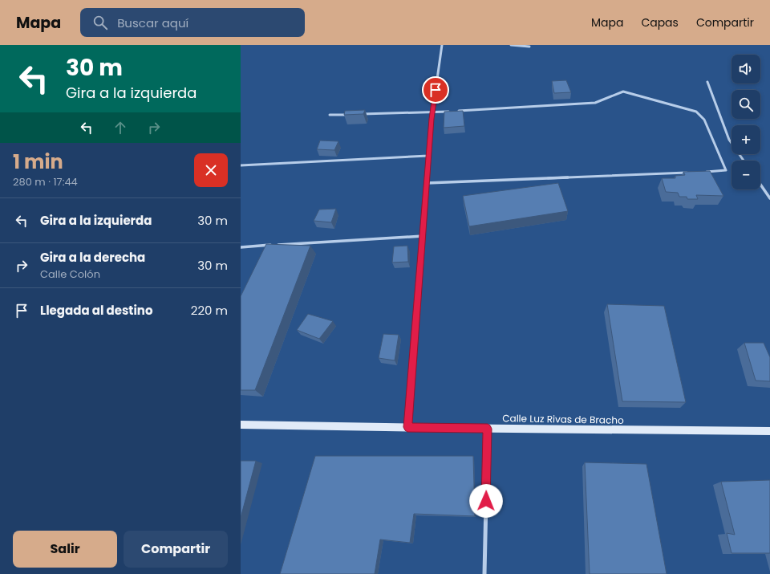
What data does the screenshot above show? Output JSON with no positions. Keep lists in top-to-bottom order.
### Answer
{
  "streets": {
    "main road": ["Calle Luz Rivas de Bracho"]
  },
  "page": {
    "header": "Mapa",
    "search": "Buscar aquí",
    "nav": ["Mapa", "Capas", "Compartir"],
    "turn": ["30 m", "Gira a la izquierda"],
    "map_buttons": ["+", "−"],
    "heading": ["1 min", "280 m · 17:44"],
    "list": [
      {
        "name": "Gira a la izquierda",
        "value": "30 m"
      },
      {
        "name": "Gira a la derecha",
        "note": "Calle Colón",
        "value": "30 m"
      },
      {
        "name": "Llegada al destino",
        "value": "220 m"
      }
    ],
    "buttons": ["Salir", "Compartir"]
  }
}
